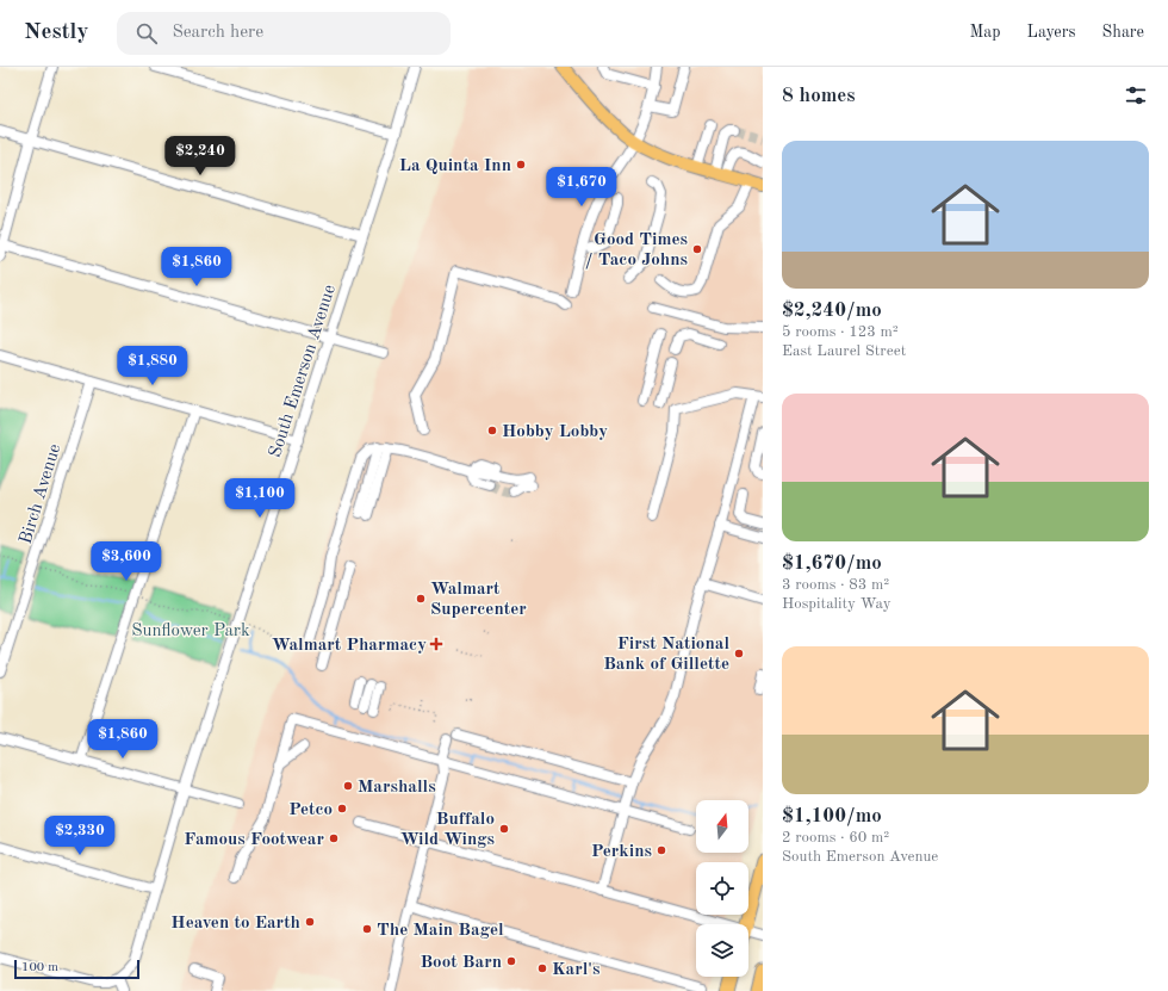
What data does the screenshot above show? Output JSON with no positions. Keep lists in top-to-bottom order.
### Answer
{
  "streets": {
    "street": ["South Emerson Avenue", "Birch Avenue"]
  },
  "parks": ["Sunflower Park"],
  "places": {
    "other": [
      "La Quinta Inn",
      "Good Times / Taco Johns",
      "Hobby Lobby",
      "Walmart Supercenter",
      "First National Bank of Gillette",
      "Marshalls",
      "Petco",
      "Buffalo Wild Wings",
      "Famous Footwear",
      "Perkins",
      "Heaven to Earth",
      "The Main Bagel",
      "Boot Barn",
      "Karl's"
    ],
    "health": ["Walmart Pharmacy"]
  },
  "scale_bar": "100 m",
  "north": "top",
  "page": {
    "header": "Nestly",
    "search": "Search here",
    "nav": ["Map", "Layers", "Share"],
    "heading": "8 homes",
    "list": [
      {
        "name": "$2,240/mo",
        "note": "5 rooms · 123 m² · East Laurel Street"
      },
      {
        "name": "$1,670/mo",
        "note": "3 rooms · 83 m² · Hospitality Way"
      },
      {
        "name": "$1,100/mo",
        "note": "2 rooms · 60 m² · South Emerson Avenue"
      }
    ],
    "price": [
      "$2,240",
      "$1,670",
      "$1,860",
      "$1,880",
      "$1,100",
      "$3,600",
      "$1,860",
      "$2,330"
    ],
    "scale": "100 m"
  }
}
